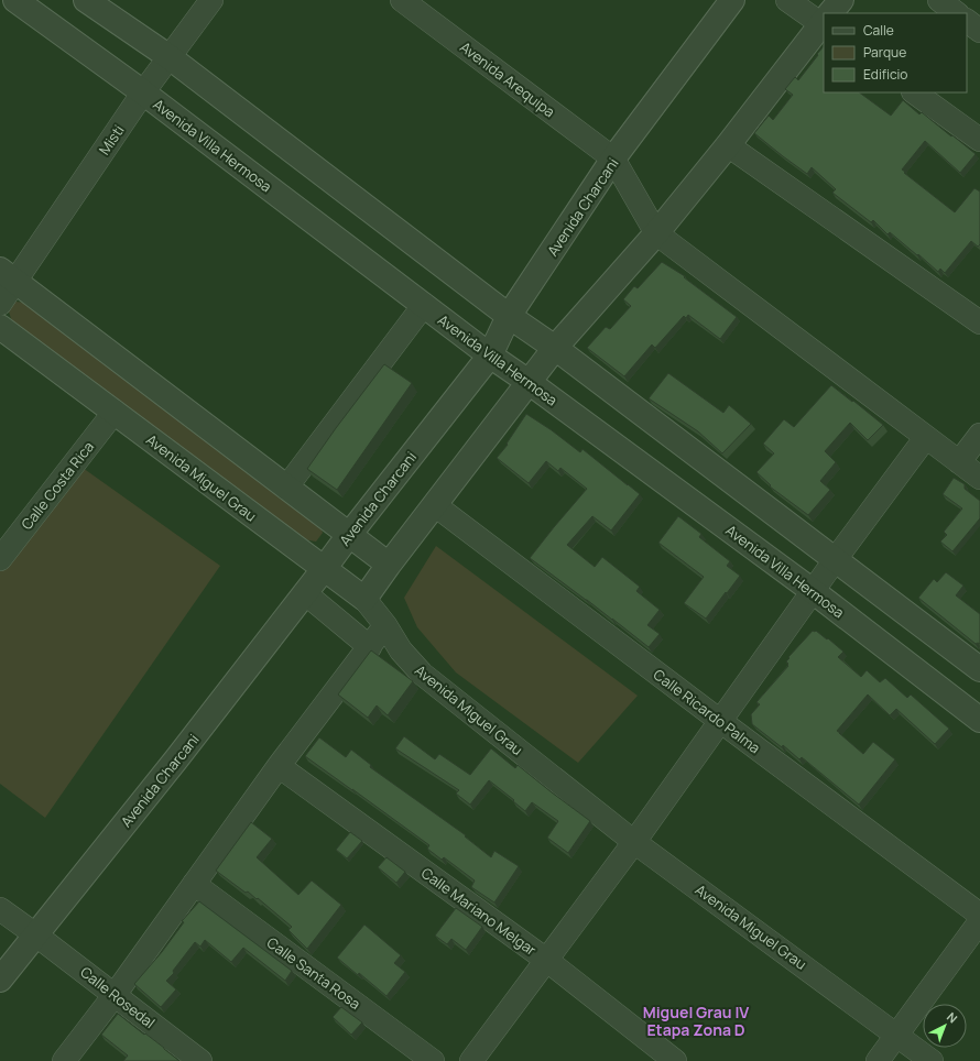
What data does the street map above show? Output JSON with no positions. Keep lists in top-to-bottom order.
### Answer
{
  "streets": {
    "street": [
      "Avenida Arequipa",
      "Misti",
      "Avenida Villa Hermosa",
      "Avenida Charcani",
      "Avenida Miguel Grau",
      "Calle Costa Rica",
      "Calle Ricardo Palma",
      "Calle Mariano Melgar",
      "Calle Santa Rosa",
      "Calle Rosedal"
    ]
  },
  "crossings": [
    ["Avenida Arequipa", "Avenida Charcani"],
    ["Misti", "Avenida Villa Hermosa"],
    ["Avenida Villa Hermosa", "Avenida Charcani"],
    ["Avenida Charcani", "Avenida Miguel Grau"],
    ["Avenida Charcani", "Calle Rosedal"],
    ["Avenida Miguel Grau", "Calle Costa Rica"]
  ],
  "districts": ["Miguel Grau IV Etapa Zona D"],
  "legend": ["Calle", "Parque", "Edificio"],
  "north": "top right"
}
